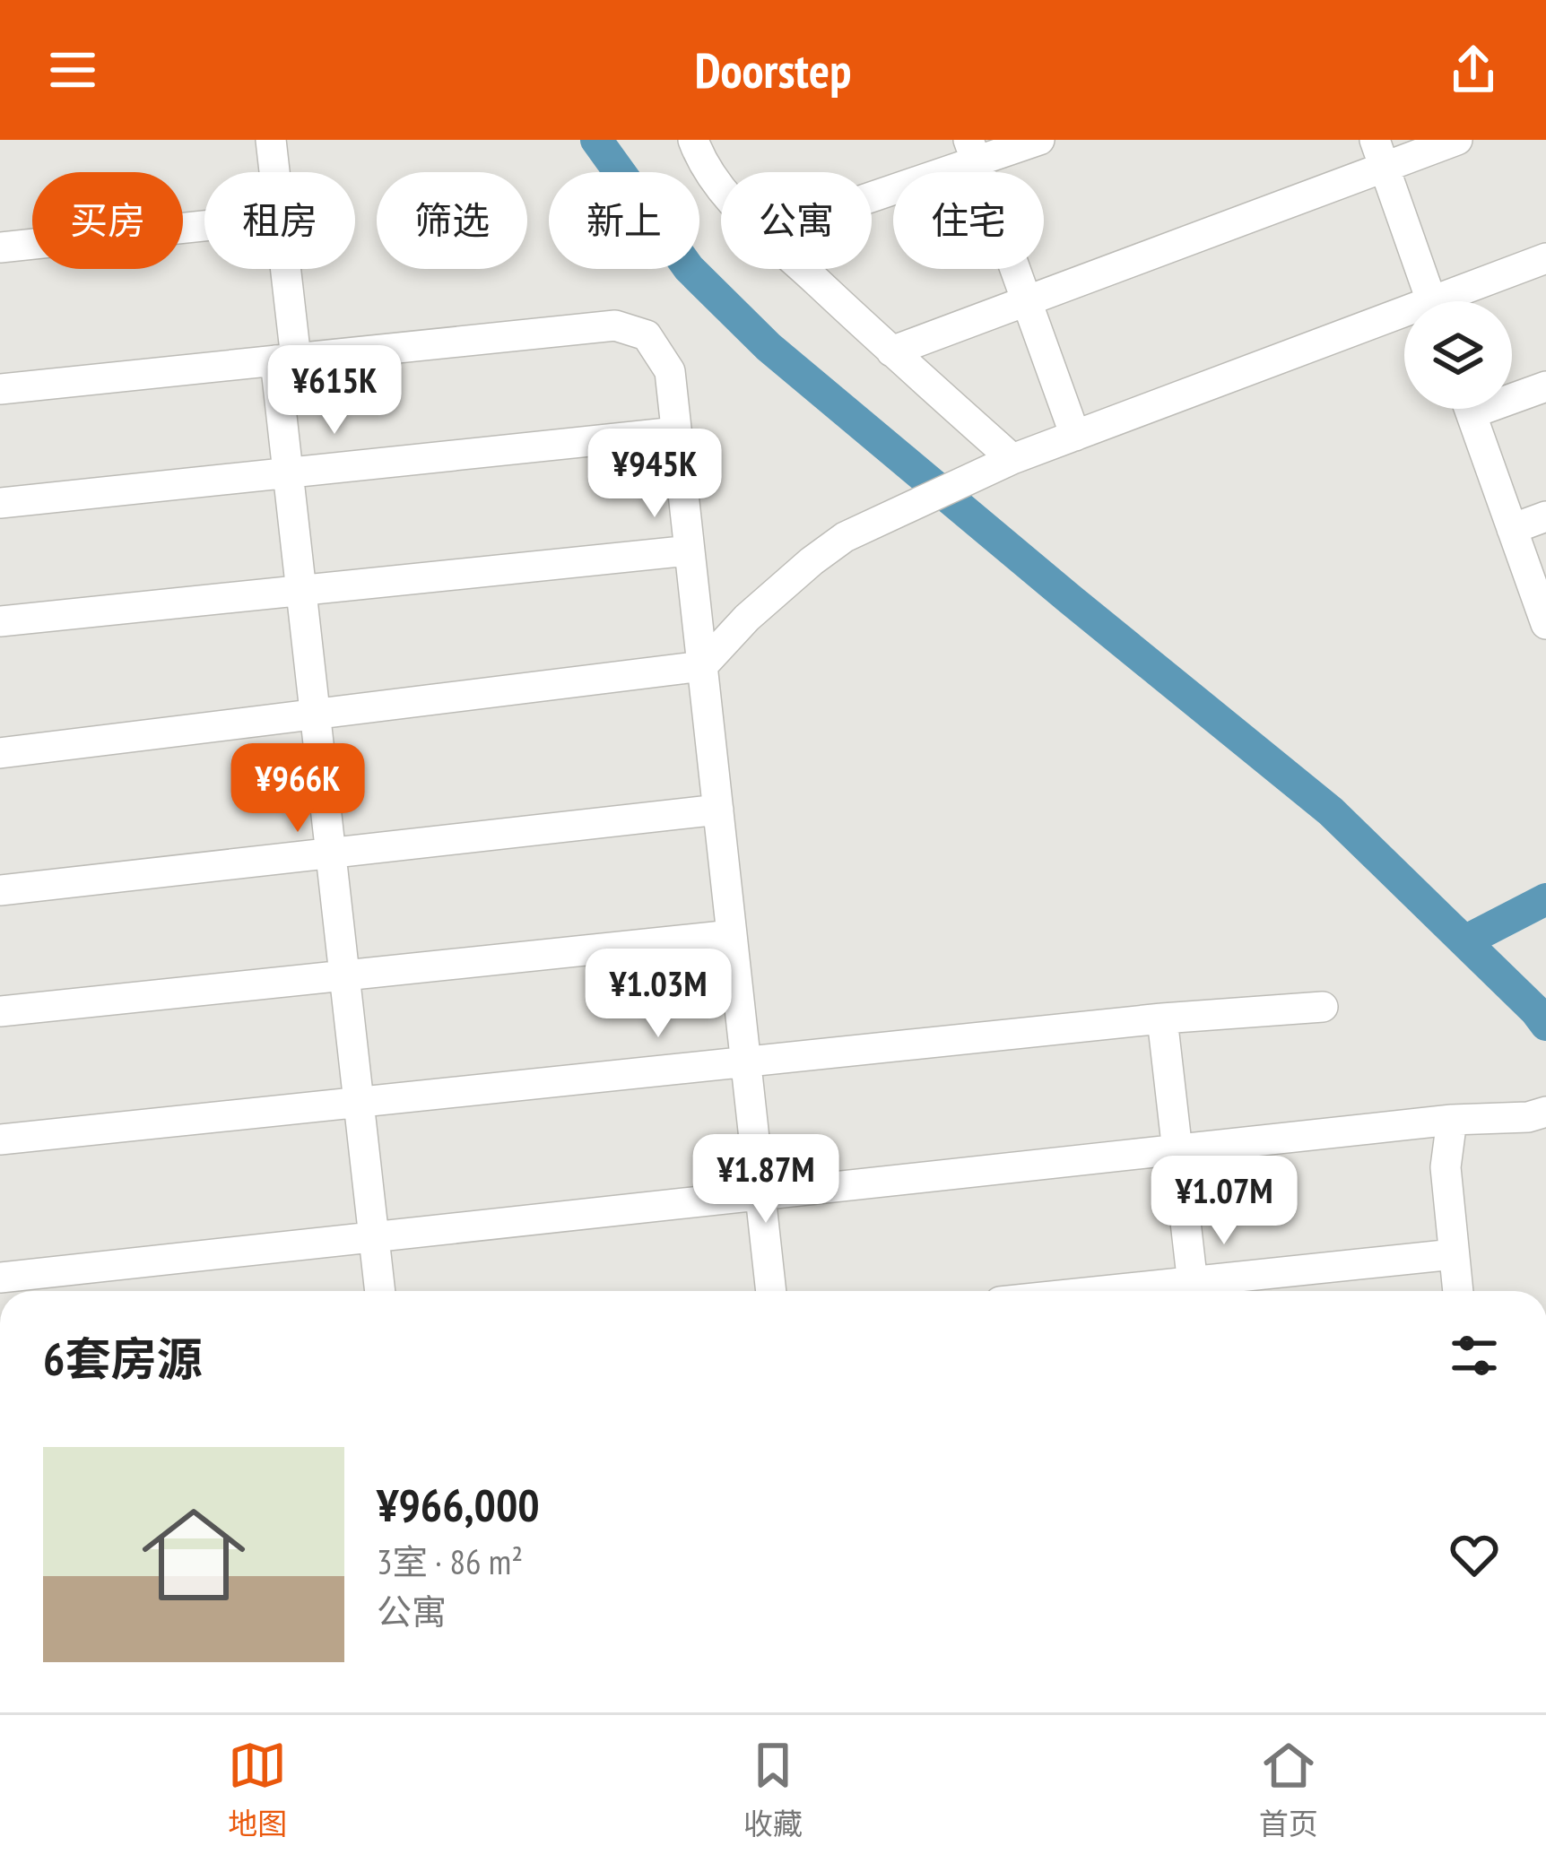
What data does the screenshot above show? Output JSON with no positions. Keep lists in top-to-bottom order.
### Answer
{
  "page": {
    "header": "Doorstep",
    "chip": [
      "买房",
      "租房",
      "筛选",
      "新上",
      "公寓",
      "住宅"
    ],
    "price": [
      "¥615K",
      "¥945K",
      "¥966K",
      "¥1.03M",
      "¥1.87M",
      "¥1.07M"
    ],
    "heading": "6套房源",
    "list": [
      {
        "name": "¥966,000",
        "note": "3室 · 86 m² · 公寓"
      }
    ],
    "tabs": ["地图", "收藏", "首页"]
  }
}
